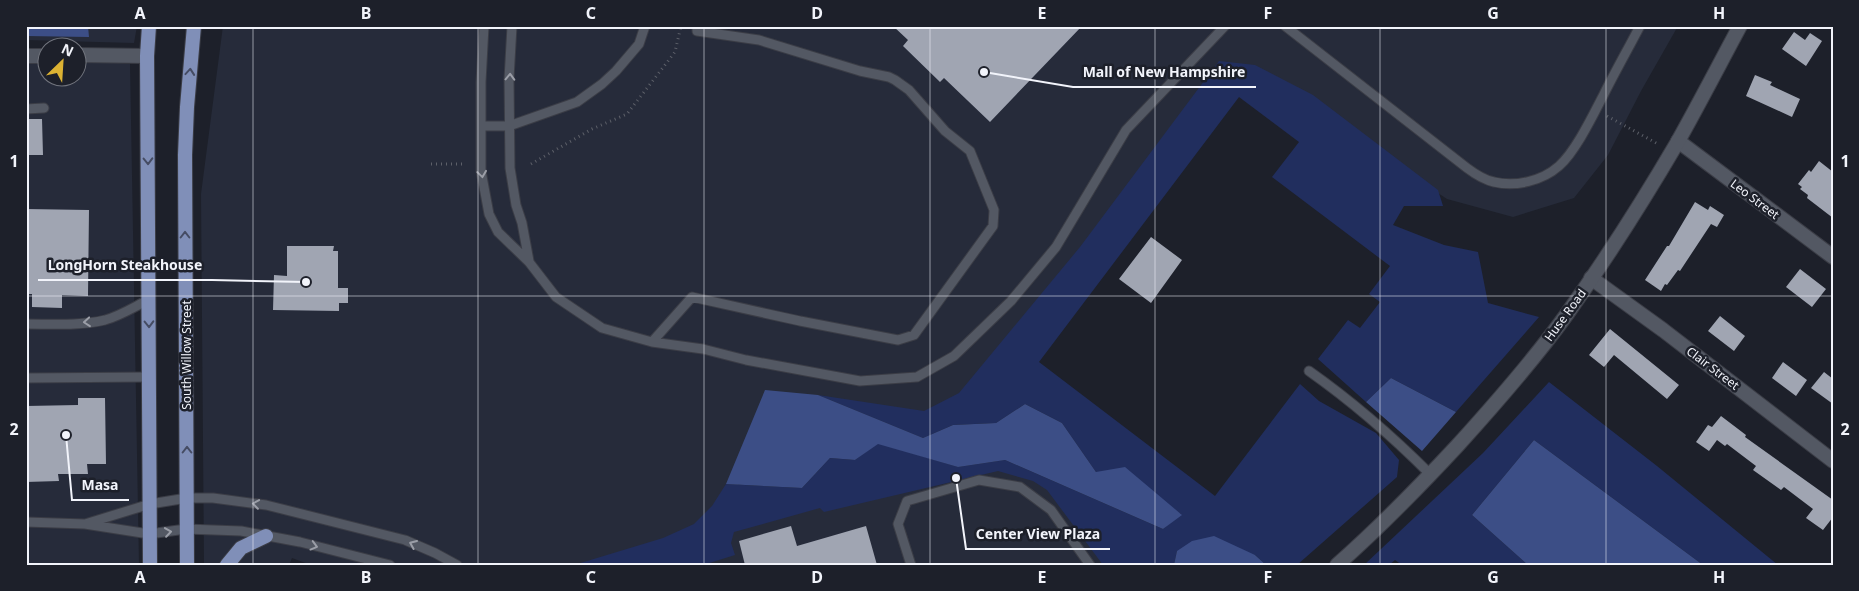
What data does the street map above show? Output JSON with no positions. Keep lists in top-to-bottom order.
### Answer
{
  "streets": {
    "main road": ["South Willow Street"],
    "street": ["Leo Street", "Huse Road", "Clair Street"]
  },
  "crossings": [
    ["Leo Street", "Huse Road"],
    ["Huse Road", "Clair Street"]
  ],
  "places": [
    "Mall of New Hampshire",
    "LongHorn Steakhouse",
    "Masa",
    "Center View Plaza"
  ],
  "north": "top right",
  "grid": {
    "columns": [
      "A",
      "B",
      "C",
      "D",
      "E",
      "F",
      "G",
      "H"
    ],
    "rows": ["1", "2"]
  }
}
